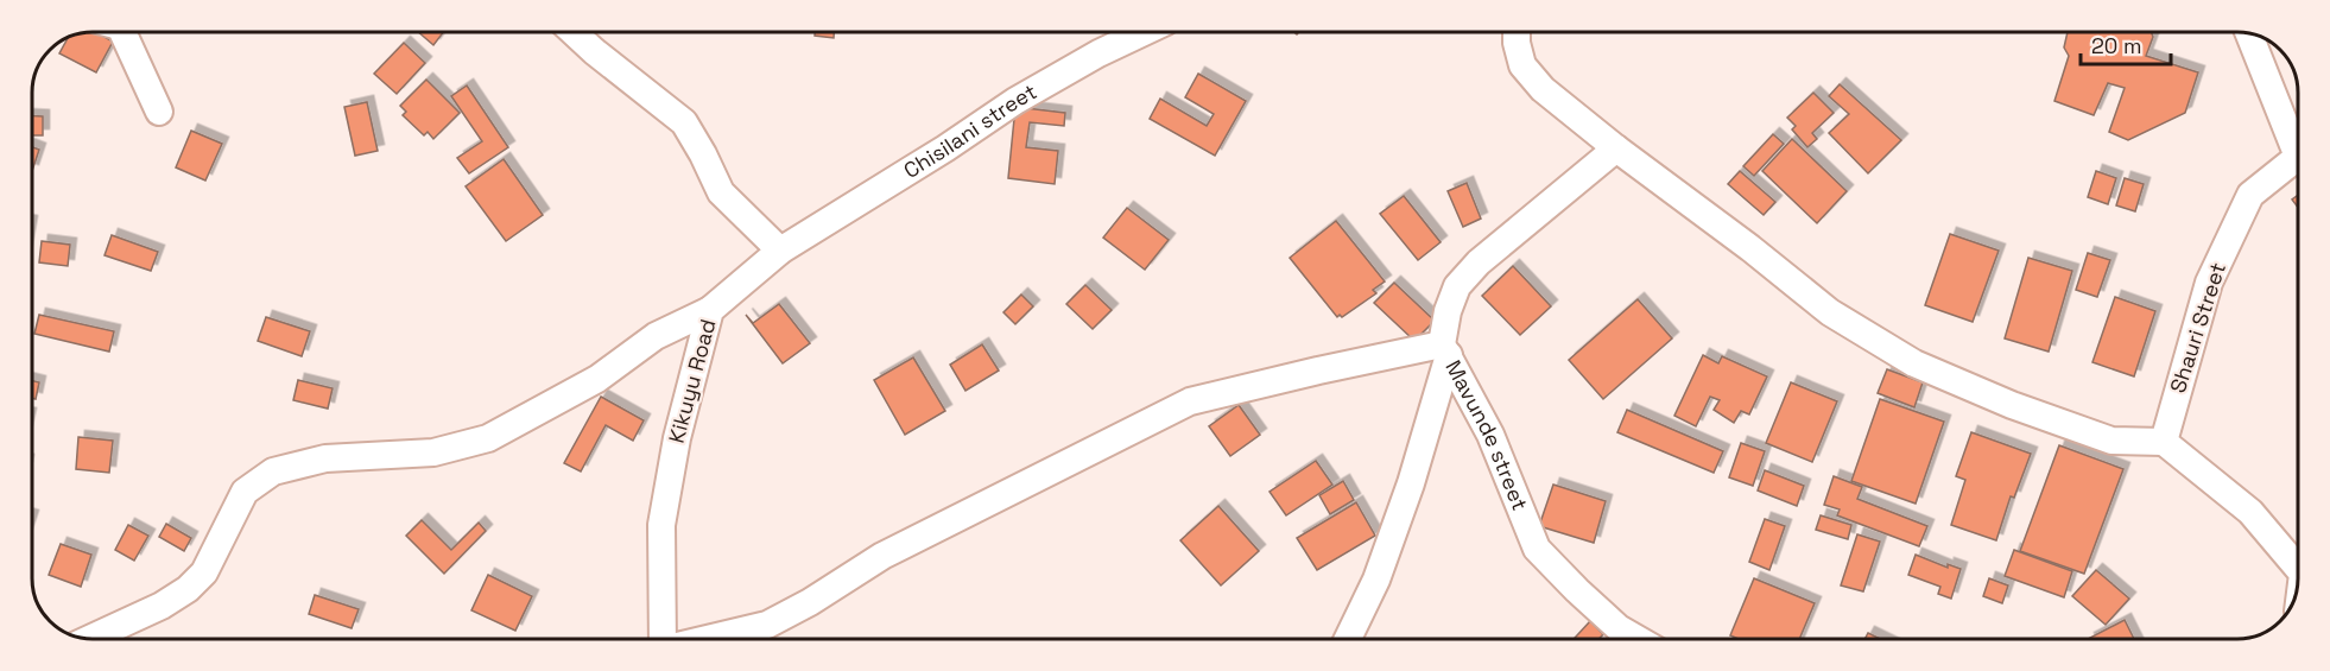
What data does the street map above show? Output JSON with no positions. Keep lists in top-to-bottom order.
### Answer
{
  "streets": {
    "street": [
      "Chisilani street",
      "Shauri Street",
      "Kikuyu Road",
      "Mavunde street"
    ]
  },
  "crossings": [
    ["Chisilani street", "Kikuyu Road"]
  ],
  "scale_bar": "20 m"
}
